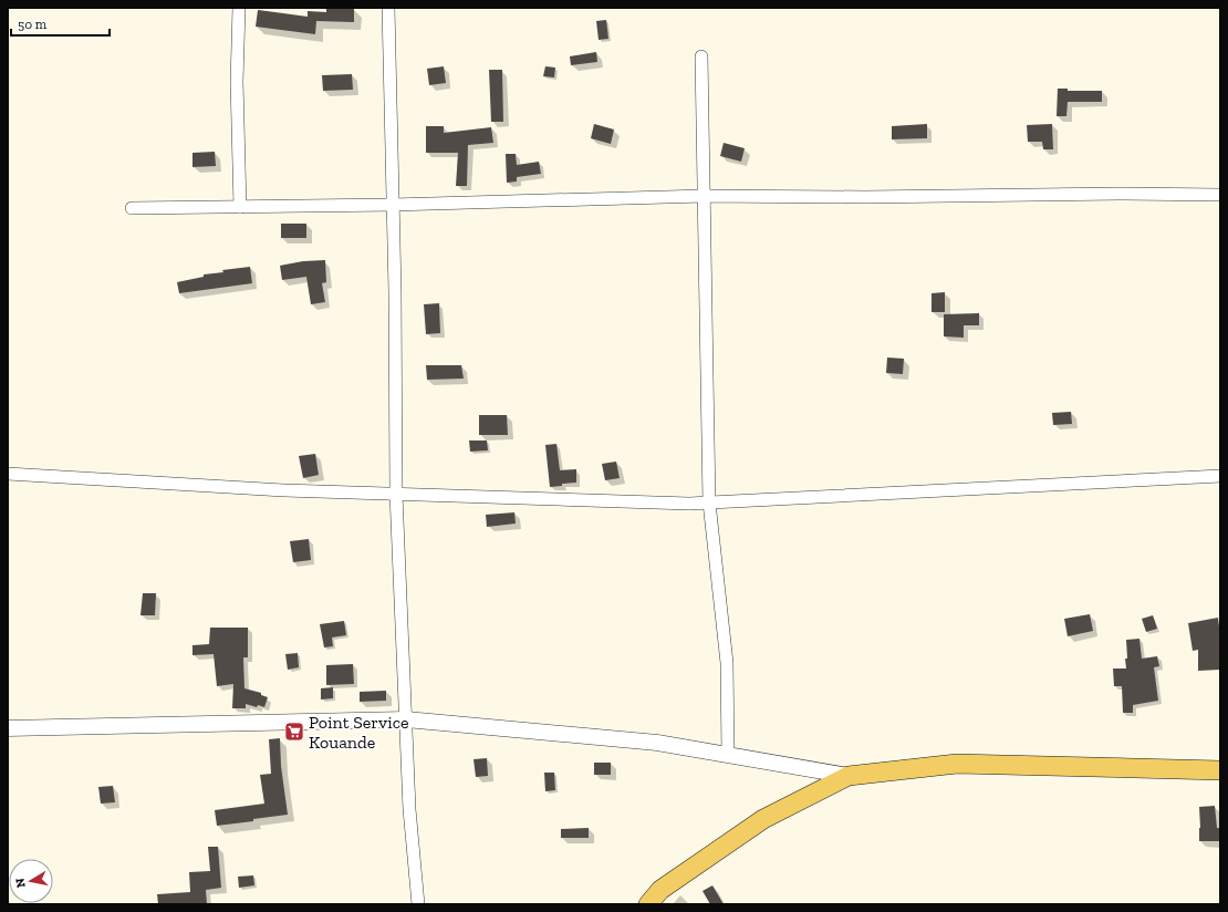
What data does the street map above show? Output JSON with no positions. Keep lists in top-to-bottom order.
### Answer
{
  "places": {
    "supermarket": ["Point Service Kouande"]
  },
  "scale_bar": "50 m",
  "north": "left"
}
